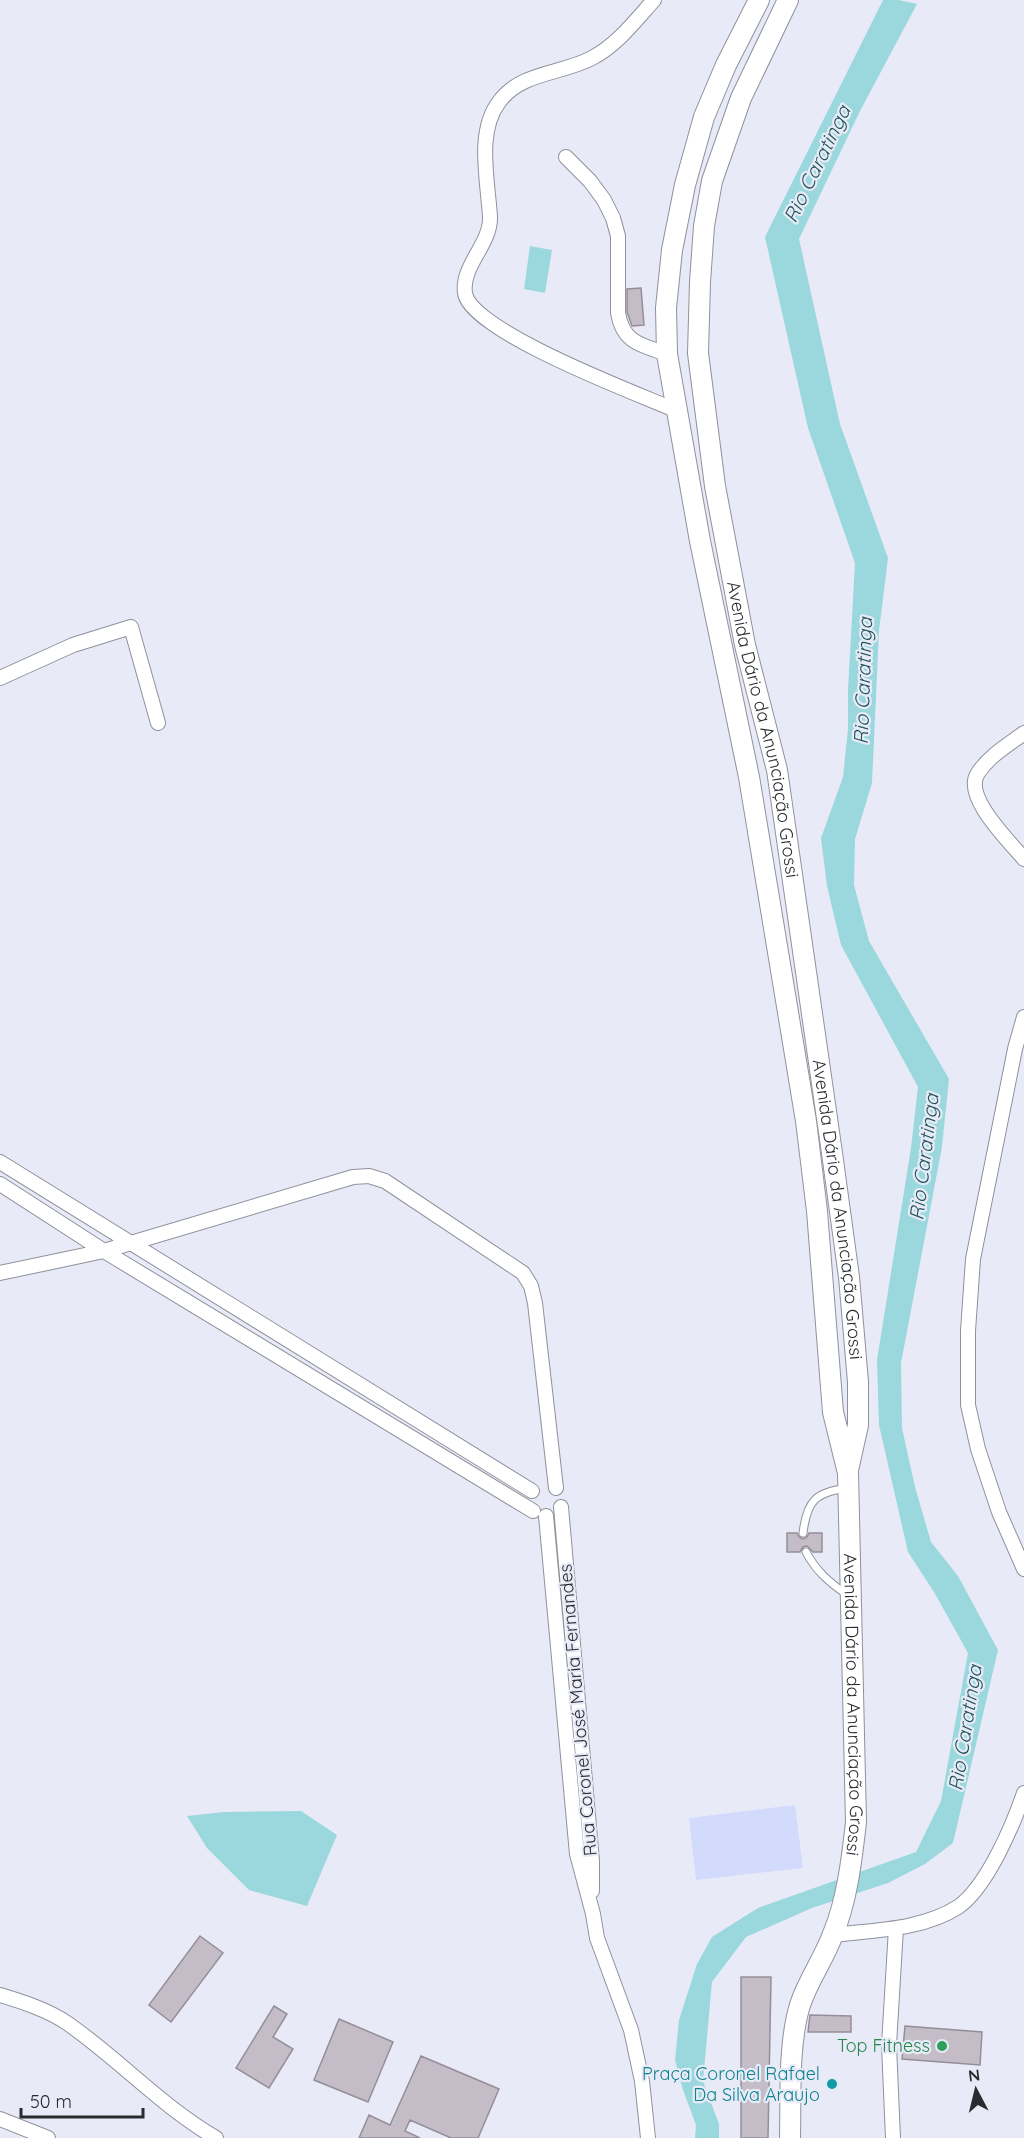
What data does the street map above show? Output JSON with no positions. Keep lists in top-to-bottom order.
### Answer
{
  "streets": {
    "main road": ["Avenida Dário da Anunciação Grossi"],
    "street": ["Rua Coronel José Maria Fernandes"]
  },
  "water": ["Rio Caratinga"],
  "places": ["Top Fitness", "Praça Coronel Rafael Da Silva Araujo"],
  "scale_bar": "50 m",
  "north": "top"
}
